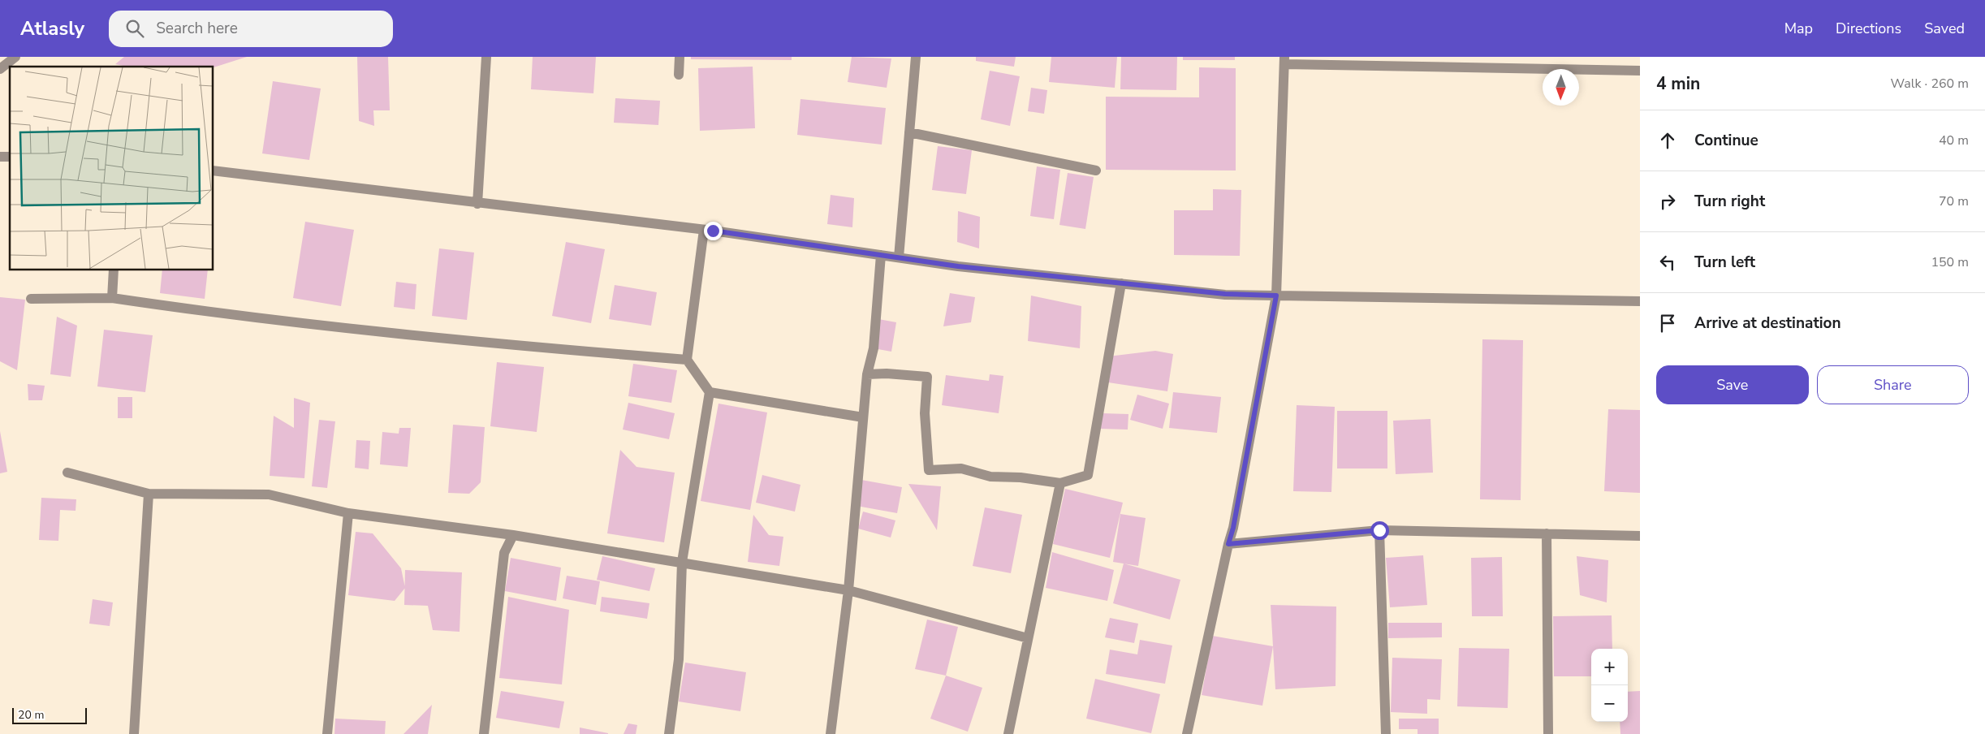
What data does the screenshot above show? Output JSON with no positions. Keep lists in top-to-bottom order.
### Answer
{
  "scale_bar": "20 m",
  "north": "bottom",
  "page": {
    "header": "Atlasly",
    "search": "Search here",
    "nav": ["Map", "Directions", "Saved"],
    "heading": ["4 min", "Walk · 260 m"],
    "list": [
      ["Continue", "40 m"],
      ["Turn right", "70 m"],
      ["Turn left", "150 m"],
      "Arrive at destination"
    ],
    "buttons": ["Save", "Share"],
    "map_buttons": ["+", "−"],
    "scale": "20 m"
  }
}
